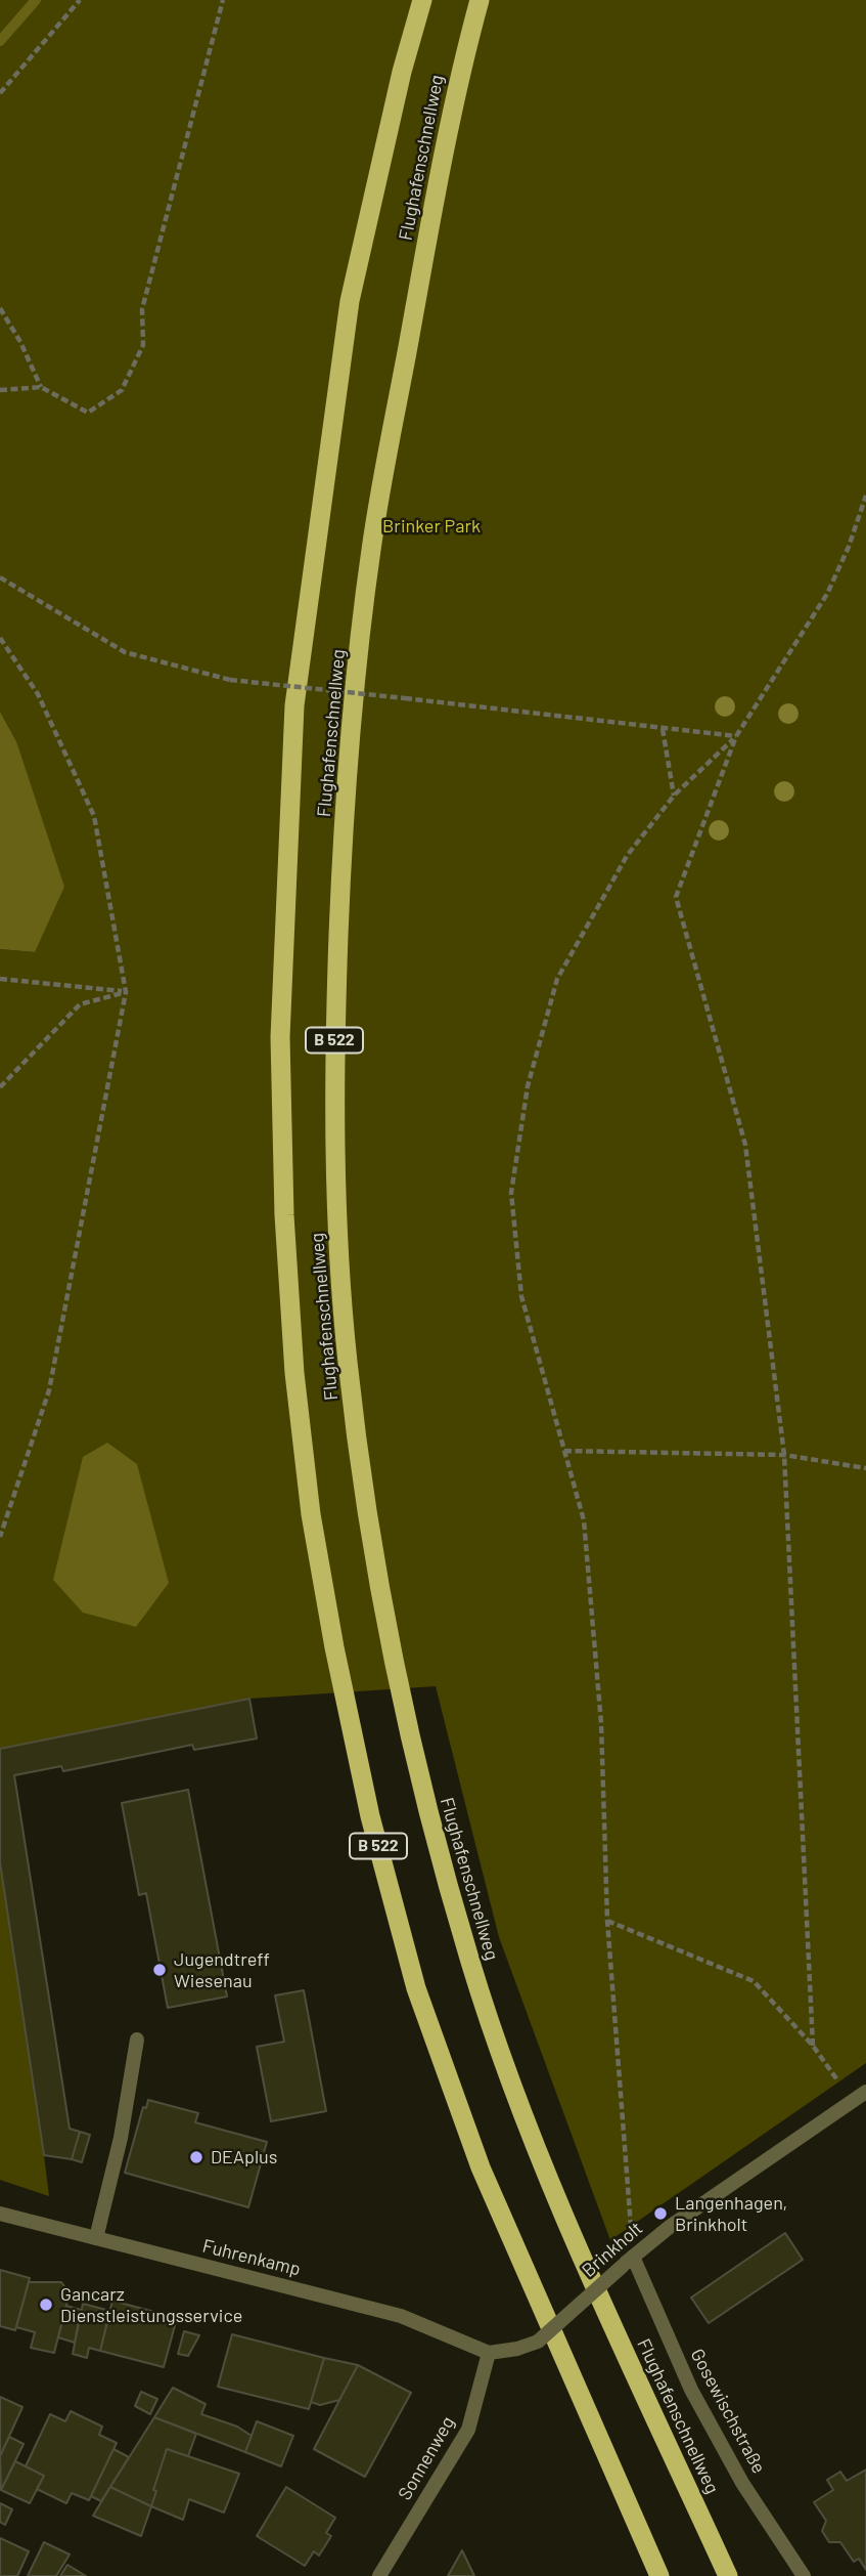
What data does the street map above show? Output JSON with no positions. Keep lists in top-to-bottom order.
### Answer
{
  "streets": {
    "highway": ["Flughafenschnellweg", "B 522"],
    "street": [
      "Brinkholt",
      "Fuhrenkamp",
      "Gosewischstraße",
      "Sonnenweg"
    ]
  },
  "crossings": [
    ["Brinkholt", "Fuhrenkamp"],
    ["Brinkholt", "Gosewischstraße"],
    ["Brinkholt", "Sonnenweg"],
    ["Fuhrenkamp", "Sonnenweg"]
  ],
  "parks": ["Brinker Park"],
  "places": [
    "Jugendtreff Wiesenau",
    "DEAplus",
    "Langenhagen, Brinkholt",
    "Gancarz Dienstleistungsservice"
  ]
}
